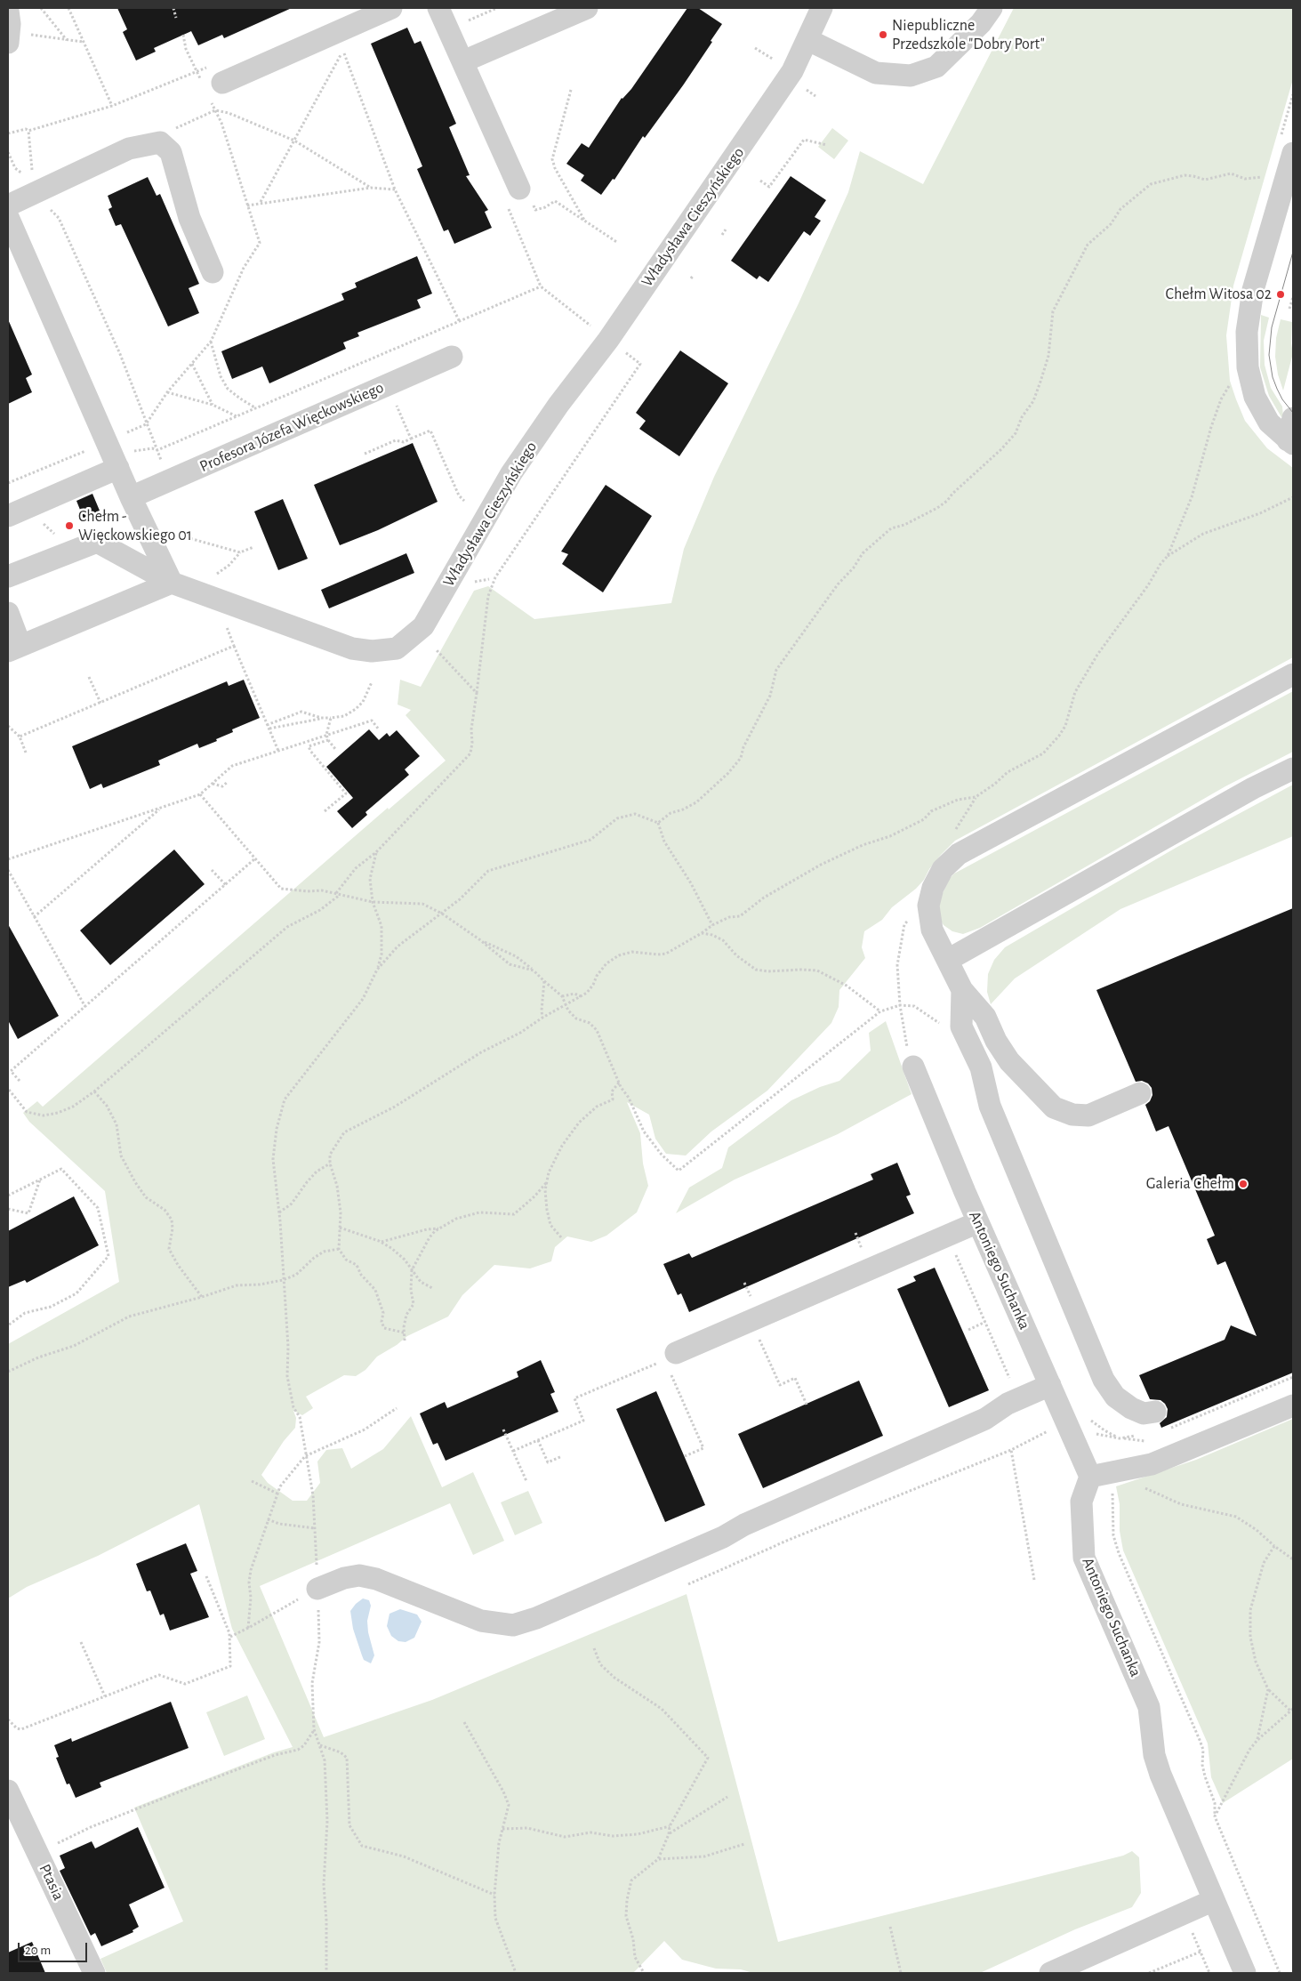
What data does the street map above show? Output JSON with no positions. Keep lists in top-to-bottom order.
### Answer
{
  "streets": {
    "street": [
      "Władysława Cieszyńskiego",
      "Profesora Józefa Więckowskiego",
      "Antoniego Suchanka",
      "Ptasia"
    ]
  },
  "places": [
    "Niepubliczne Przedszkole \"Dobry Port\"",
    "Chełm Witosa 02",
    "Chełm - Więckowskiego 01",
    "Galeria Chełm"
  ],
  "scale_bar": "20 m"
}
